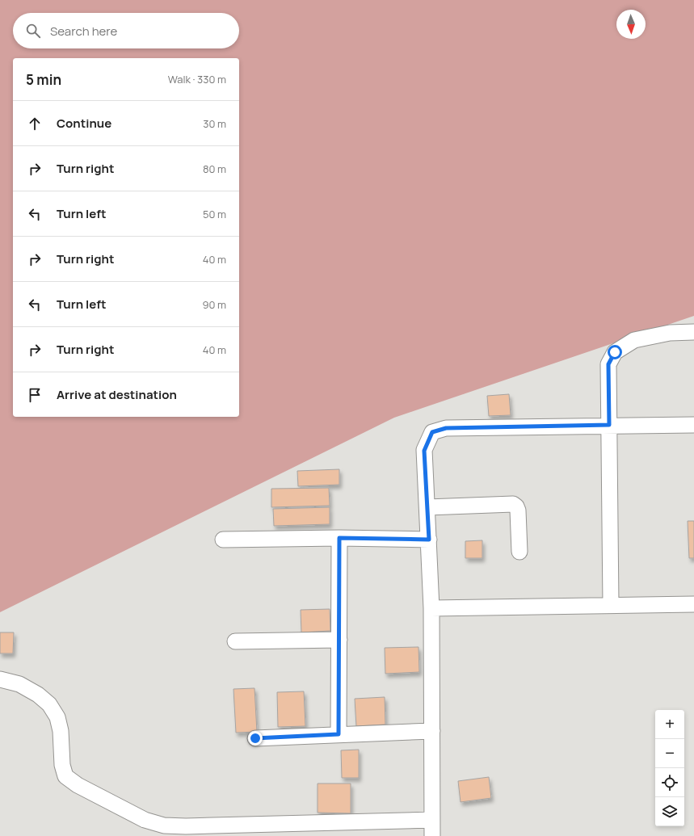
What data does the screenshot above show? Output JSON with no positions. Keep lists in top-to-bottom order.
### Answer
{
  "north": "bottom",
  "page": {
    "search": "Search here",
    "heading": ["5 min", "Walk · 330 m"],
    "list": [
      ["Continue", "30 m"],
      ["Turn right", "80 m"],
      ["Turn left", "50 m"],
      ["Turn right", "40 m"],
      ["Turn left", "90 m"],
      ["Turn right", "40 m"],
      "Arrive at destination"
    ],
    "map_buttons": ["+", "−"]
  }
}
